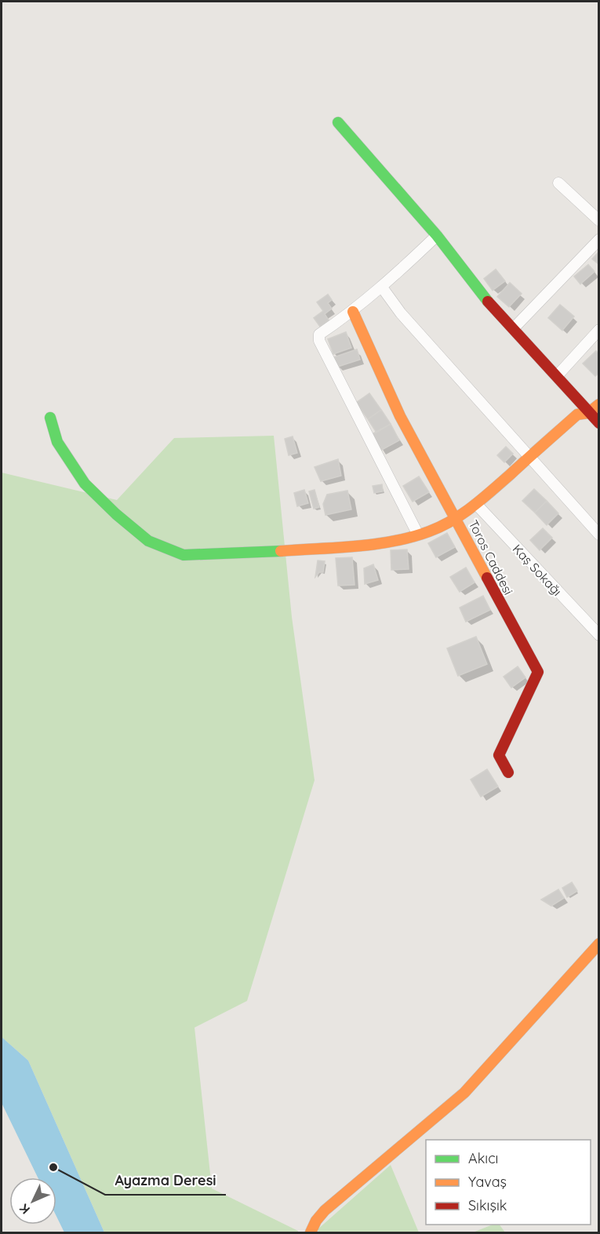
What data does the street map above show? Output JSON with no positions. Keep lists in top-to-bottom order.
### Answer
{
  "streets": {
    "street": ["Toros Caddesi", "Kaş Sokağı"]
  },
  "crossings": [
    ["Toros Caddesi", "Kaş Sokağı"]
  ],
  "places": ["Ayazma Deresi"],
  "legend": ["Akıcı", "Yavaş", "Sıkışık"],
  "north": "bottom left"
}
